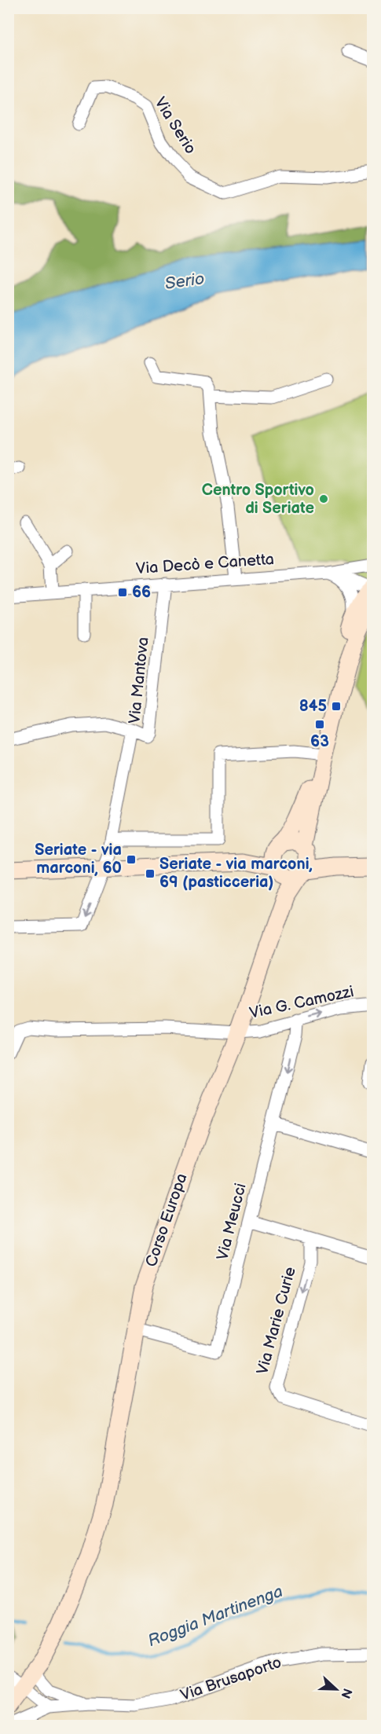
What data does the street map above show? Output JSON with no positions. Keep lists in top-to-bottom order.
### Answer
{
  "streets": {
    "street": [
      "Via Serio",
      "Via Decò e Canetta",
      "Via Mantova",
      "Via G. Camozzi",
      "Corso Europa",
      "Via Meucci",
      "Via Marie Curie",
      "Via Brusaporto"
    ]
  },
  "crossings": [
    ["Via Decò e Canetta", "Via Mantova"],
    ["Via Decò e Canetta", "Corso Europa"],
    ["Via G. Camozzi", "Corso Europa"],
    ["Via G. Camozzi", "Via Meucci"],
    ["Corso Europa", "Via Meucci"],
    ["Corso Europa", "Via Brusaporto"]
  ],
  "water": ["Serio", "Roggia Martinenga"],
  "places": {
    "other": ["Centro Sportivo di Seriate"],
    "transit": [
      "66",
      "845",
      "63",
      "Seriate - via marconi, 60",
      "Seriate - via marconi, 69 (pasticceria)"
    ]
  },
  "north": "right"
}
